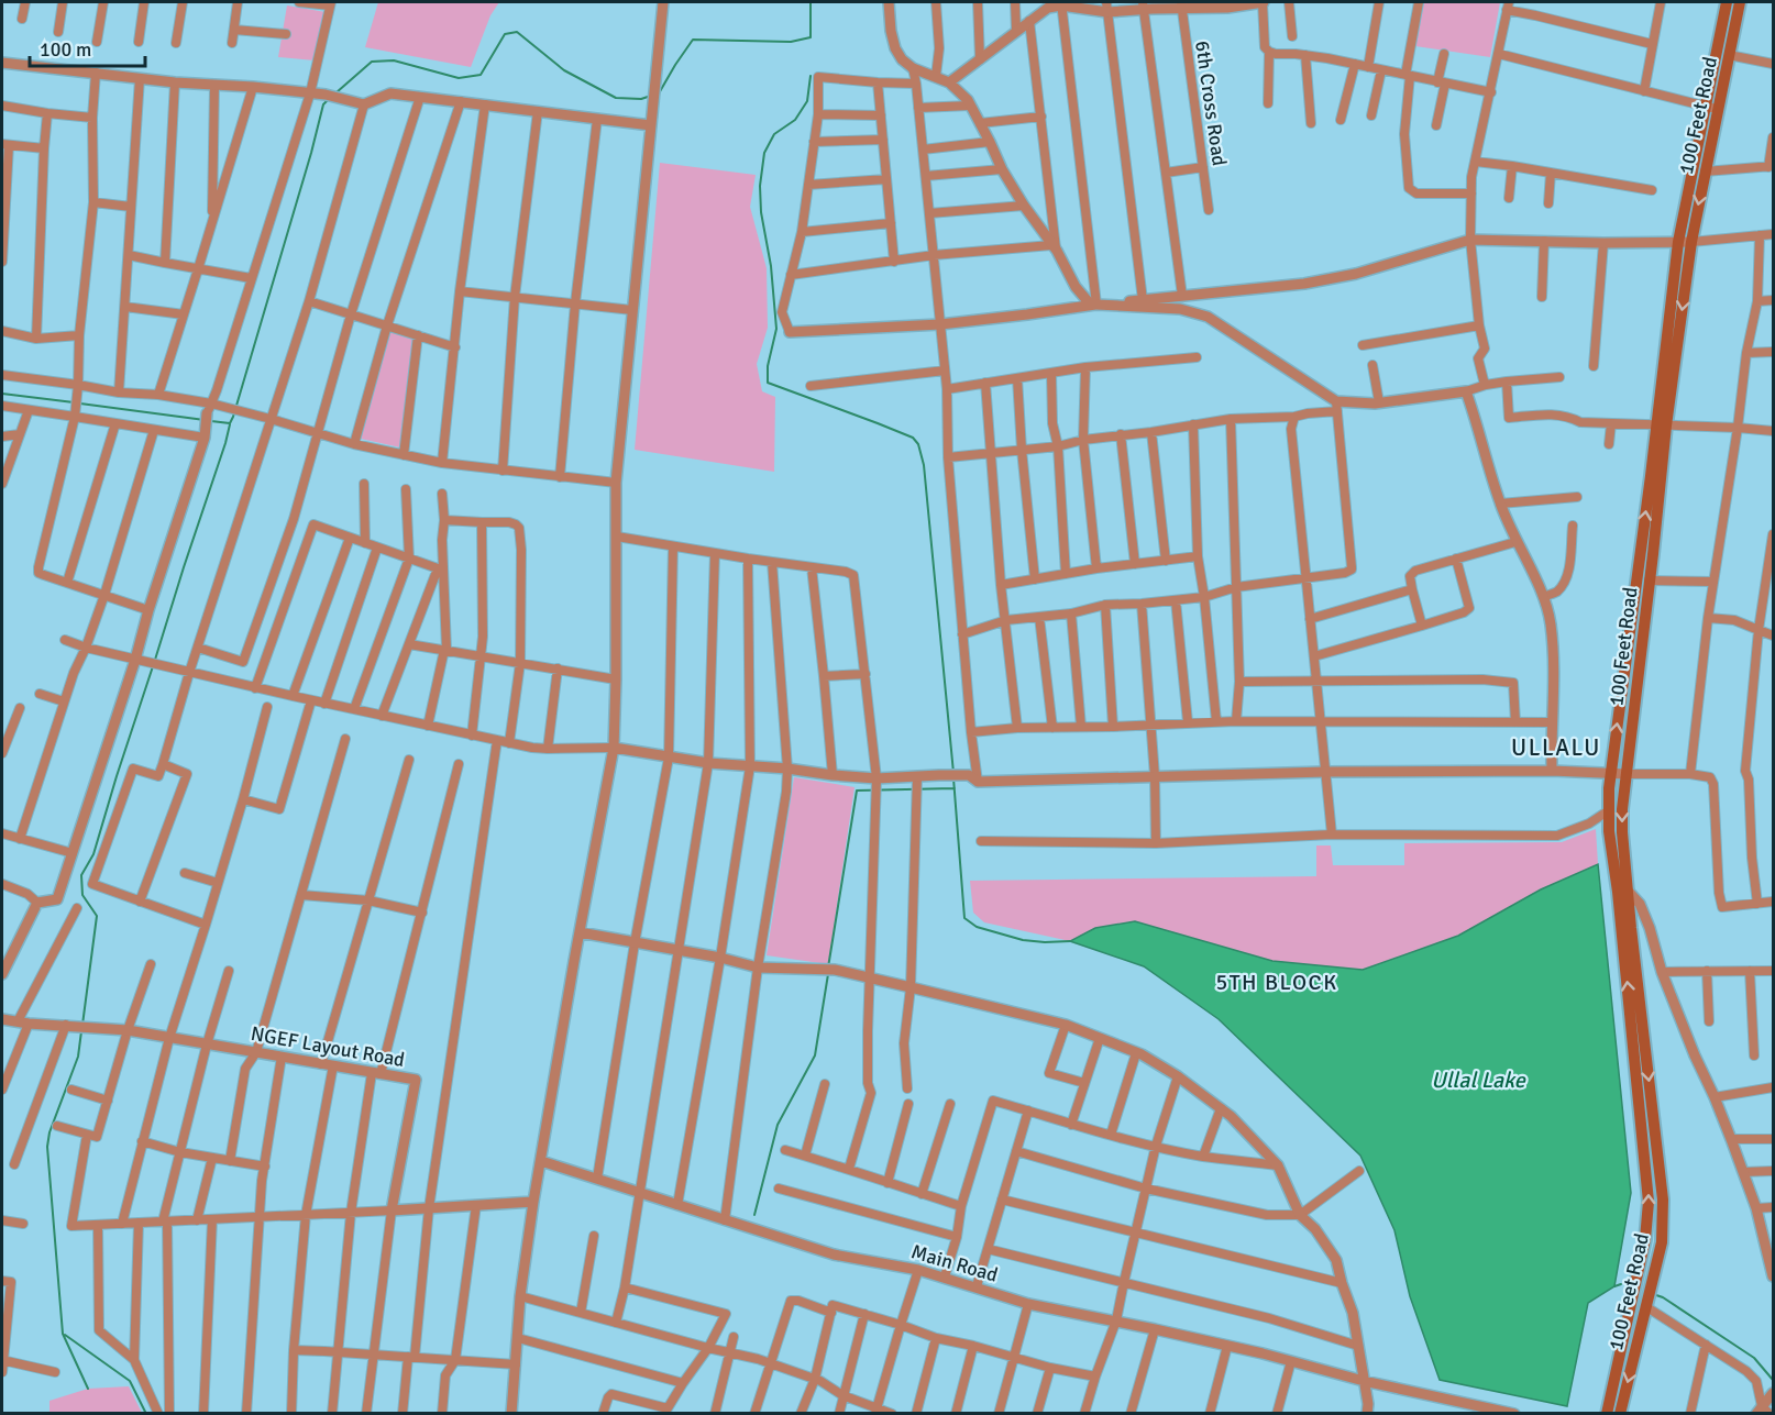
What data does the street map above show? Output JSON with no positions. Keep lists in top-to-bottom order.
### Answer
{
  "streets": {
    "main road": ["100 Feet Road"],
    "street": ["6th Cross Road", "NGEF Layout Road", "Main Road"]
  },
  "districts": ["ULLALU", "5TH BLOCK"],
  "water": ["Ullal Lake"],
  "scale_bar": "100 m"
}
